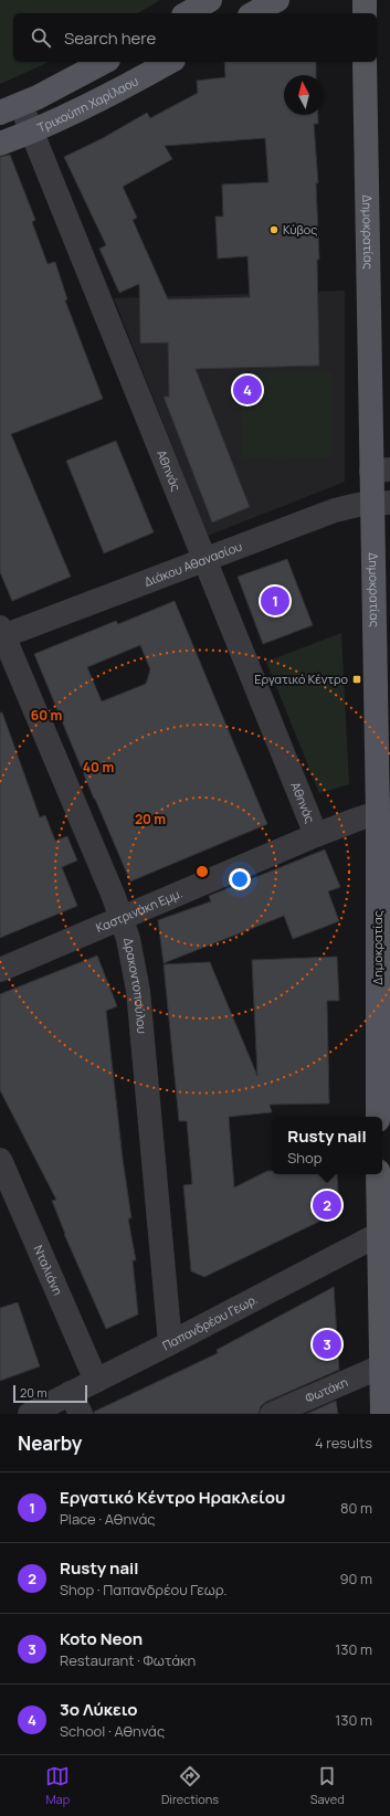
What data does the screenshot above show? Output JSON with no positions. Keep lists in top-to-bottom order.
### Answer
{
  "streets": {
    "main road": ["Τρικούπη Χαρίλαου", "Δημοκρατίας"],
    "street": [
      "Αθηνάς",
      "Διάκου Αθανασίου",
      "Καστρινάκη Εμμ.",
      "Δρακοντοπούλου",
      "Νταλιάνη",
      "Παπανδρέου Γεωρ.",
      "Φωτάκη"
    ]
  },
  "crossings": [
    ["Τρικούπη Χαρίλαου", "Αθηνάς"],
    ["Δημοκρατίας", "Διάκου Αθανασίου"],
    ["Δημοκρατίας", "Καστρινάκη Εμμ."],
    ["Αθηνάς", "Διάκου Αθανασίου"],
    ["Αθηνάς", "Καστρινάκη Εμμ."],
    ["Διάκου Αθανασίου", "Δρακοντοπούλου"],
    ["Καστρινάκη Εμμ.", "Δρακοντοπούλου"],
    ["Δρακοντοπούλου", "Παπανδρέου Γεωρ."],
    ["Νταλιάνη", "Παπανδρέου Γεωρ."]
  ],
  "places": {
    "other": ["Κύβος"],
    "transit": ["Εργατικό Κέντρο"]
  },
  "scale_bar": "20 m",
  "north": "top",
  "page": {
    "search": "Search here",
    "pins": [
      "4",
      "1",
      "2",
      "3"
    ],
    "popup": ["Rusty nail", "Shop"],
    "scale": "20 m",
    "heading": ["Nearby", "4 results"],
    "list": [
      {
        "mark": "1",
        "name": "Εργατικό Κέντρο Ηρακλείου",
        "note": "Place · Αθηνάς",
        "value": "80 m"
      },
      {
        "mark": "2",
        "name": "Rusty nail",
        "note": "Shop · Παπανδρέου Γεωρ.",
        "value": "90 m"
      },
      {
        "mark": "3",
        "name": "Koto Neon",
        "note": "Restaurant · Φωτάκη",
        "value": "130 m"
      },
      {
        "mark": "4",
        "name": "3ο Λύκειο",
        "note": "School · Αθηνάς",
        "value": "130 m"
      }
    ],
    "nav": ["Map", "Directions", "Saved"]
  },
  "rings": ["60 m", "40 m", "20 m"]
}
